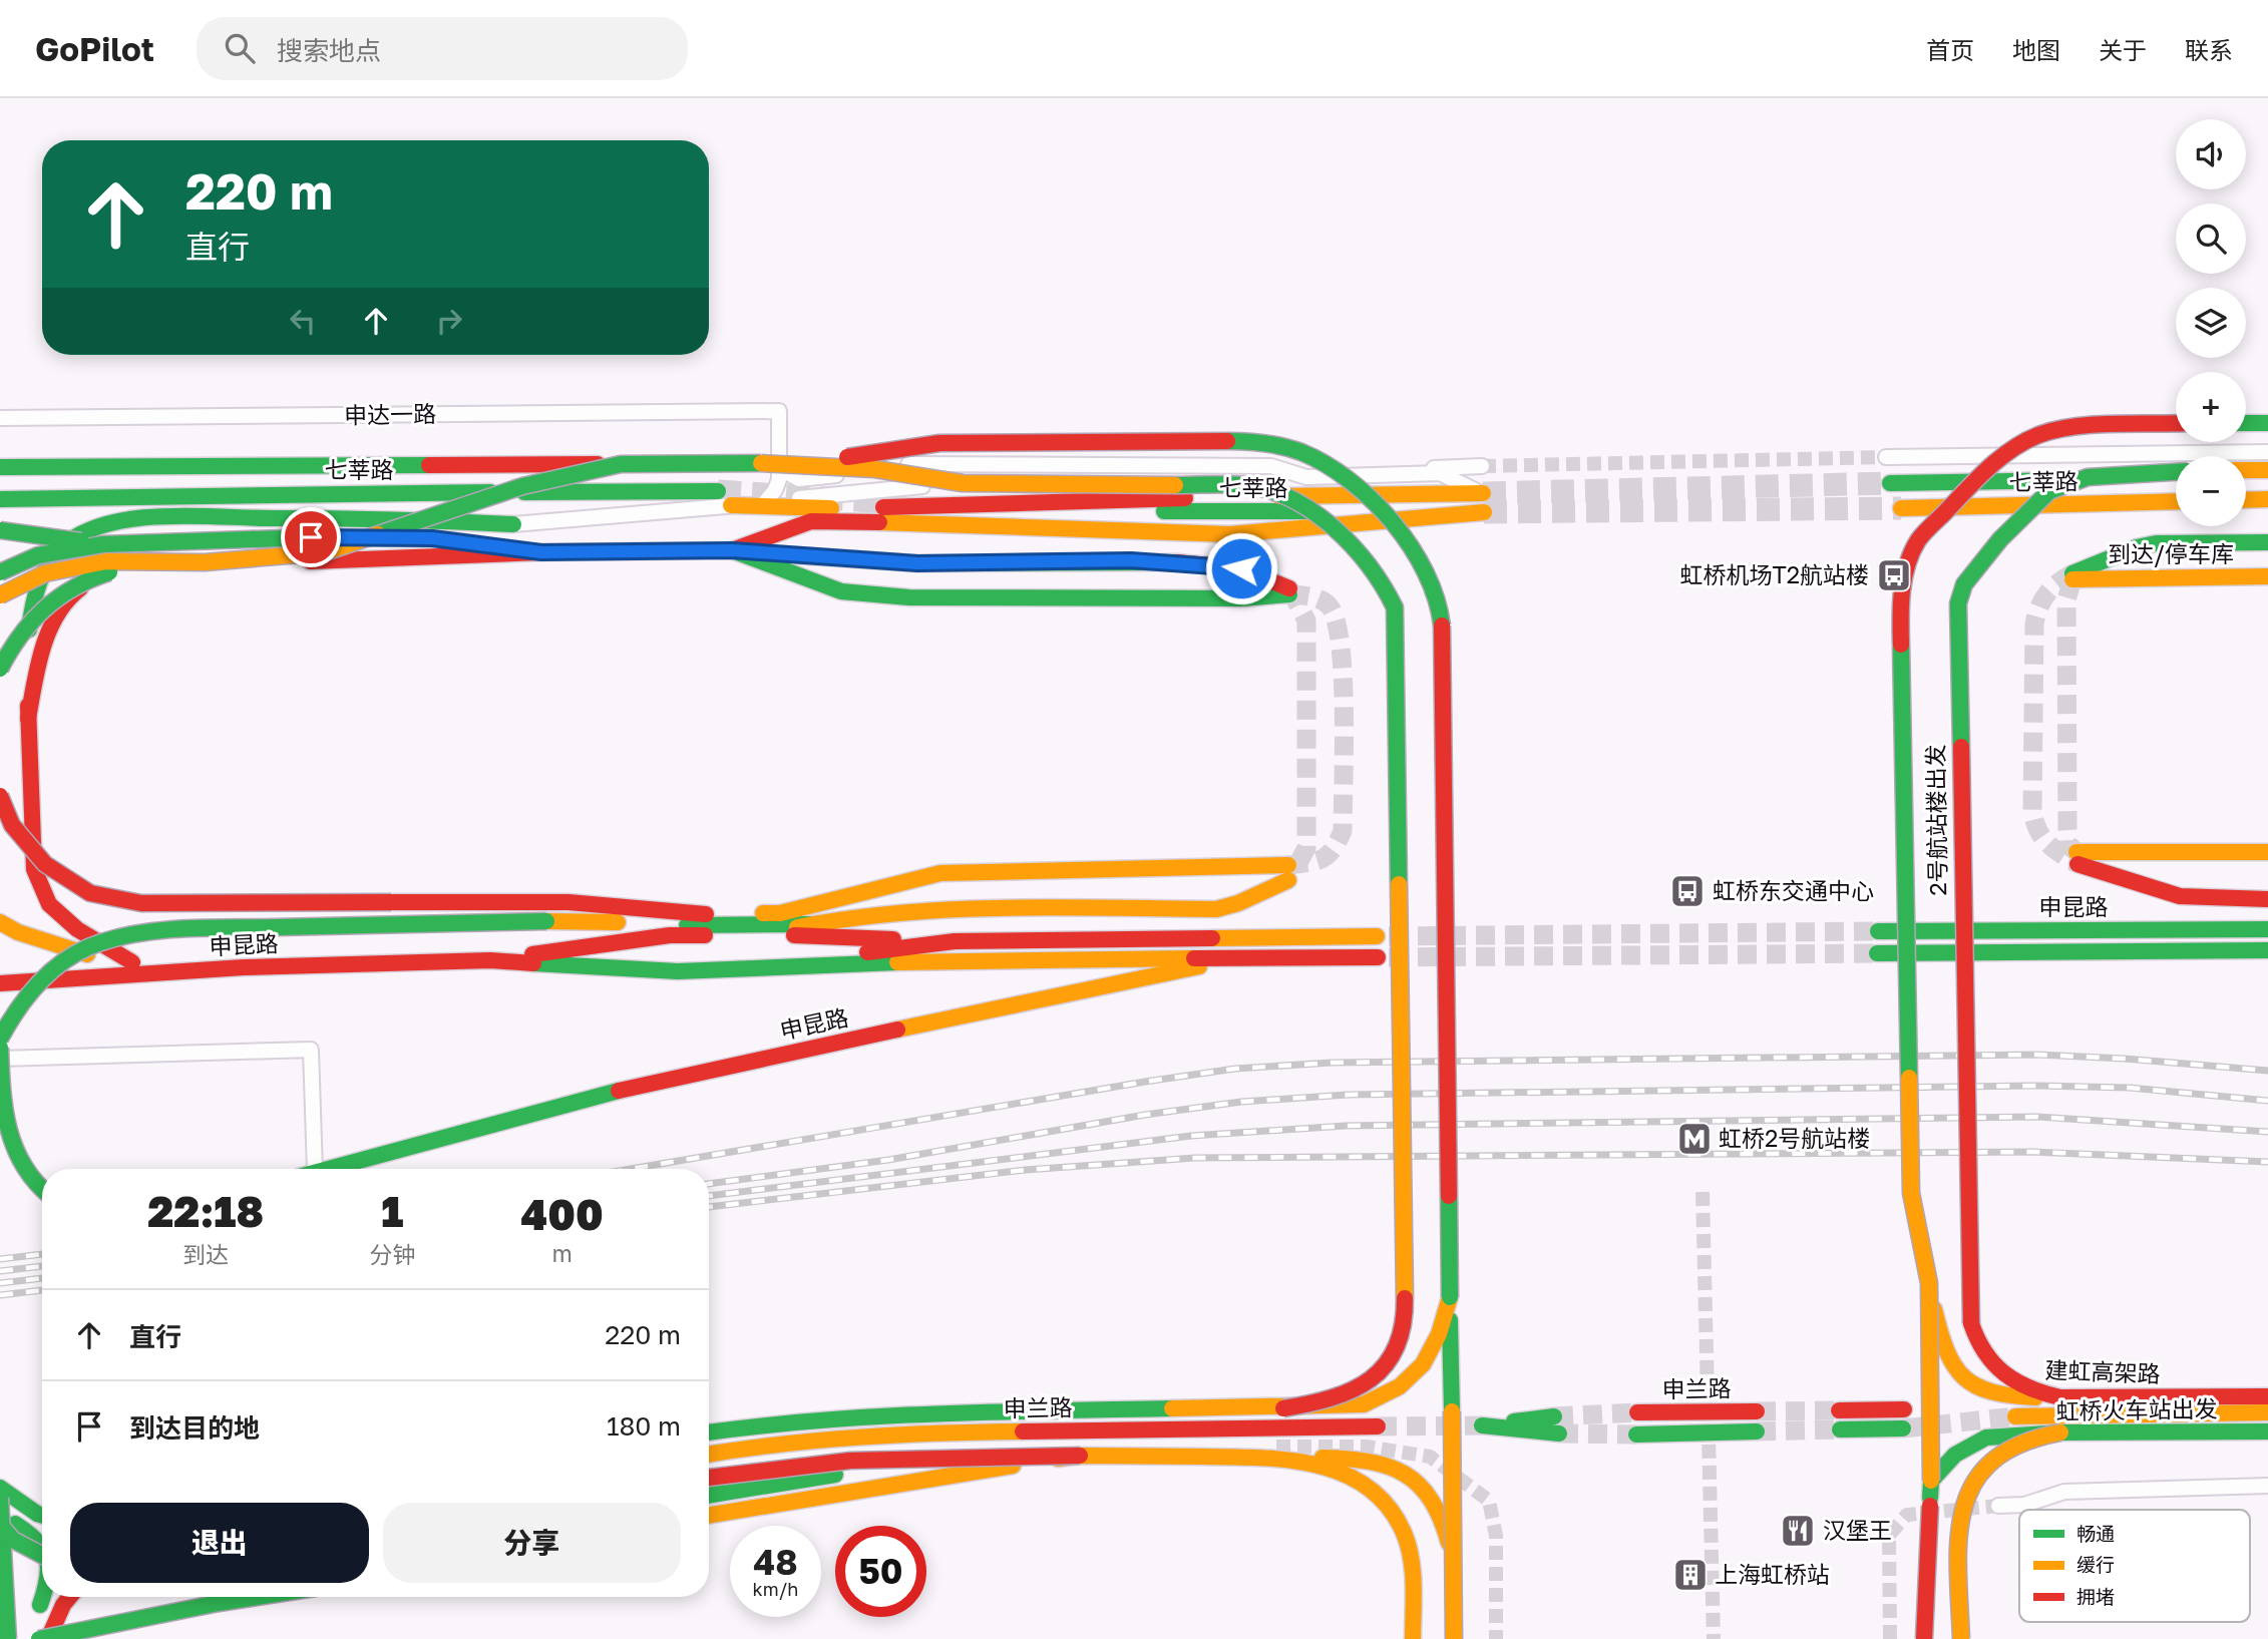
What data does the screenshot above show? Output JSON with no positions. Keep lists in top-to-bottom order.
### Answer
{
  "streets": {
    "main road": [
      "七莘路",
      "到达/停车库",
      "2号航站楼出发",
      "申昆路",
      "建虹高架路",
      "申兰路",
      "虹桥火车站出发"
    ],
    "street": ["申达一路"]
  },
  "crossings": [
    ["2号航站楼出发", "建虹高架路"]
  ],
  "places": {
    "bus stop": ["虹桥机场T2航站楼", "虹桥东交通中心"],
    "metro station": ["虹桥2号航站楼"],
    "restaurant": ["汉堡王"],
    "building": ["上海虹桥站"]
  },
  "legend": ["畅通", "缓行", "拥堵"],
  "page": {
    "header": "GoPilot",
    "search": "搜索地点",
    "nav": [
      "首页",
      "地图",
      "关于",
      "联系"
    ],
    "map_buttons": ["+", "−"],
    "turn": ["220 m", "直行"],
    "eta": [
      "22:18",
      "到达",
      "1",
      "分钟",
      "400",
      "m"
    ],
    "list": [
      {
        "name": "直行",
        "value": "220 m"
      },
      {
        "name": "到达目的地",
        "value": "180 m"
      }
    ],
    "buttons": ["退出", "分享"],
    "speed": "48 km/h",
    "limit": "50"
  }
}
